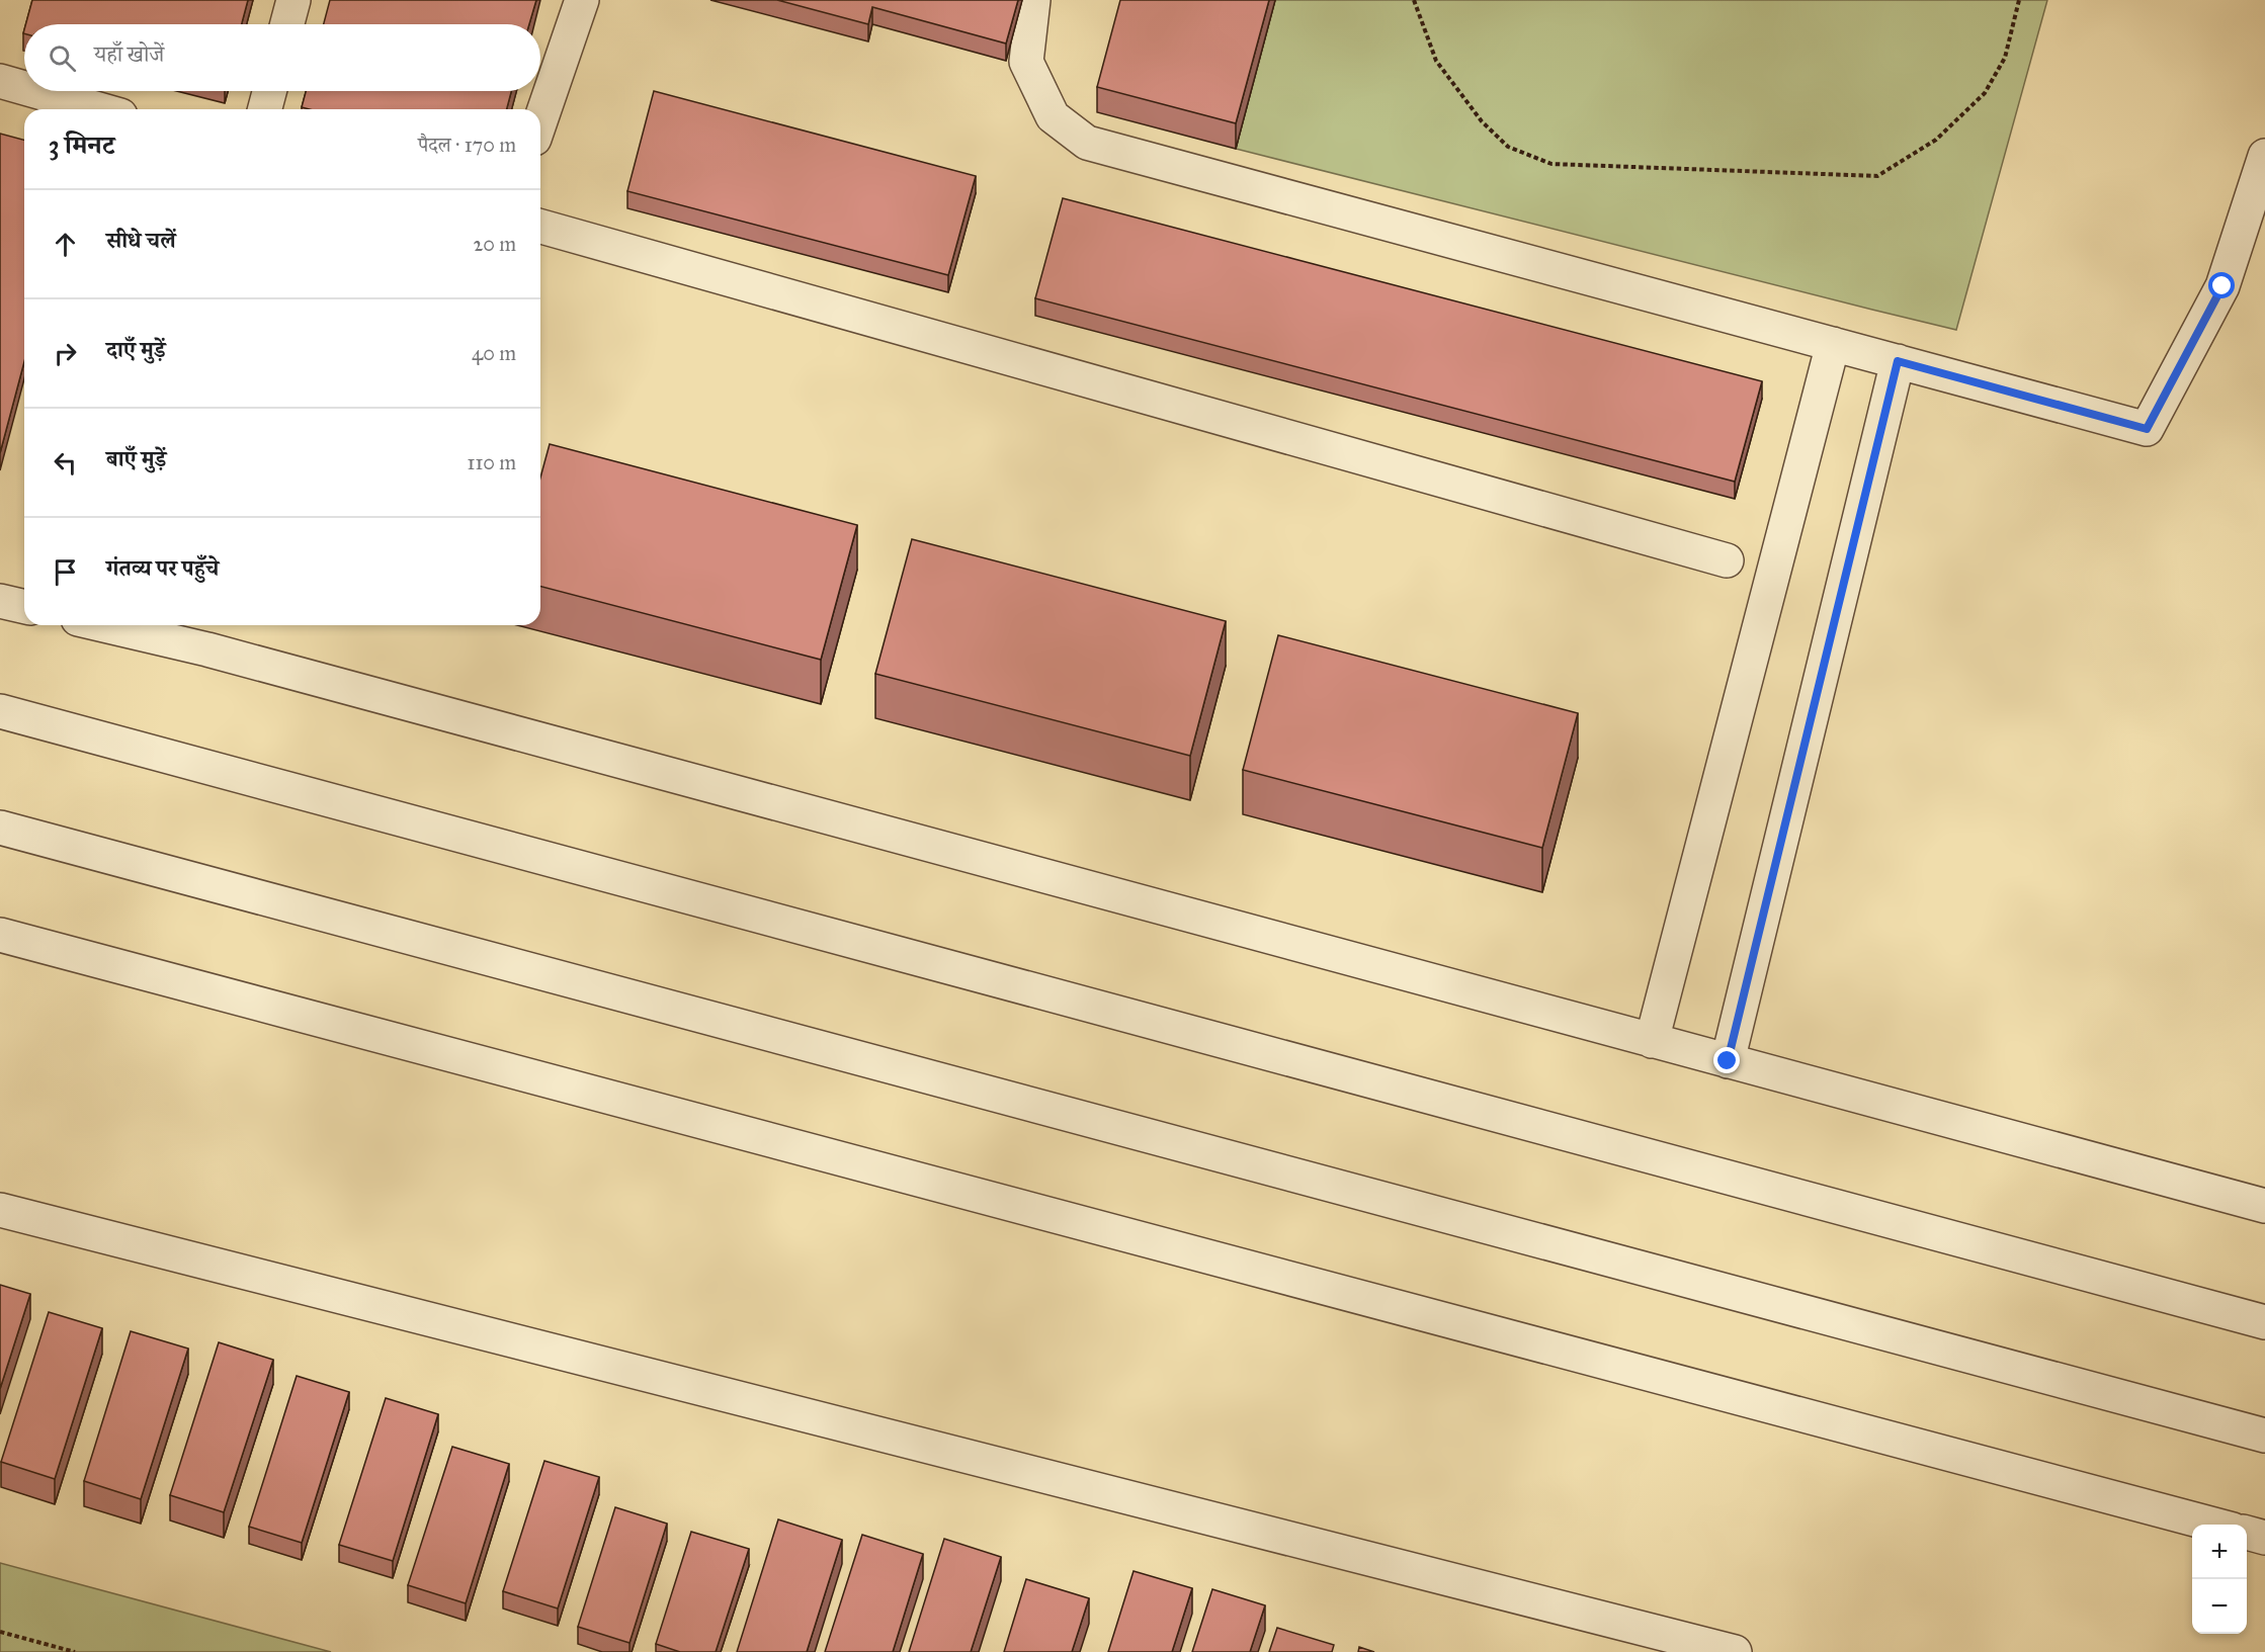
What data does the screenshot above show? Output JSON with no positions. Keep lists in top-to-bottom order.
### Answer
{
  "page": {
    "search": "यहाँ खोजें",
    "heading": ["3 मिनट", "पैदल · 170 m"],
    "list": [
      ["सीधे चलें", "20 m"],
      ["दाएँ मुड़ें", "40 m"],
      ["बाएँ मुड़ें", "110 m"],
      "गंतव्य पर पहुँचे"
    ],
    "map_buttons": ["+", "−"]
  }
}
